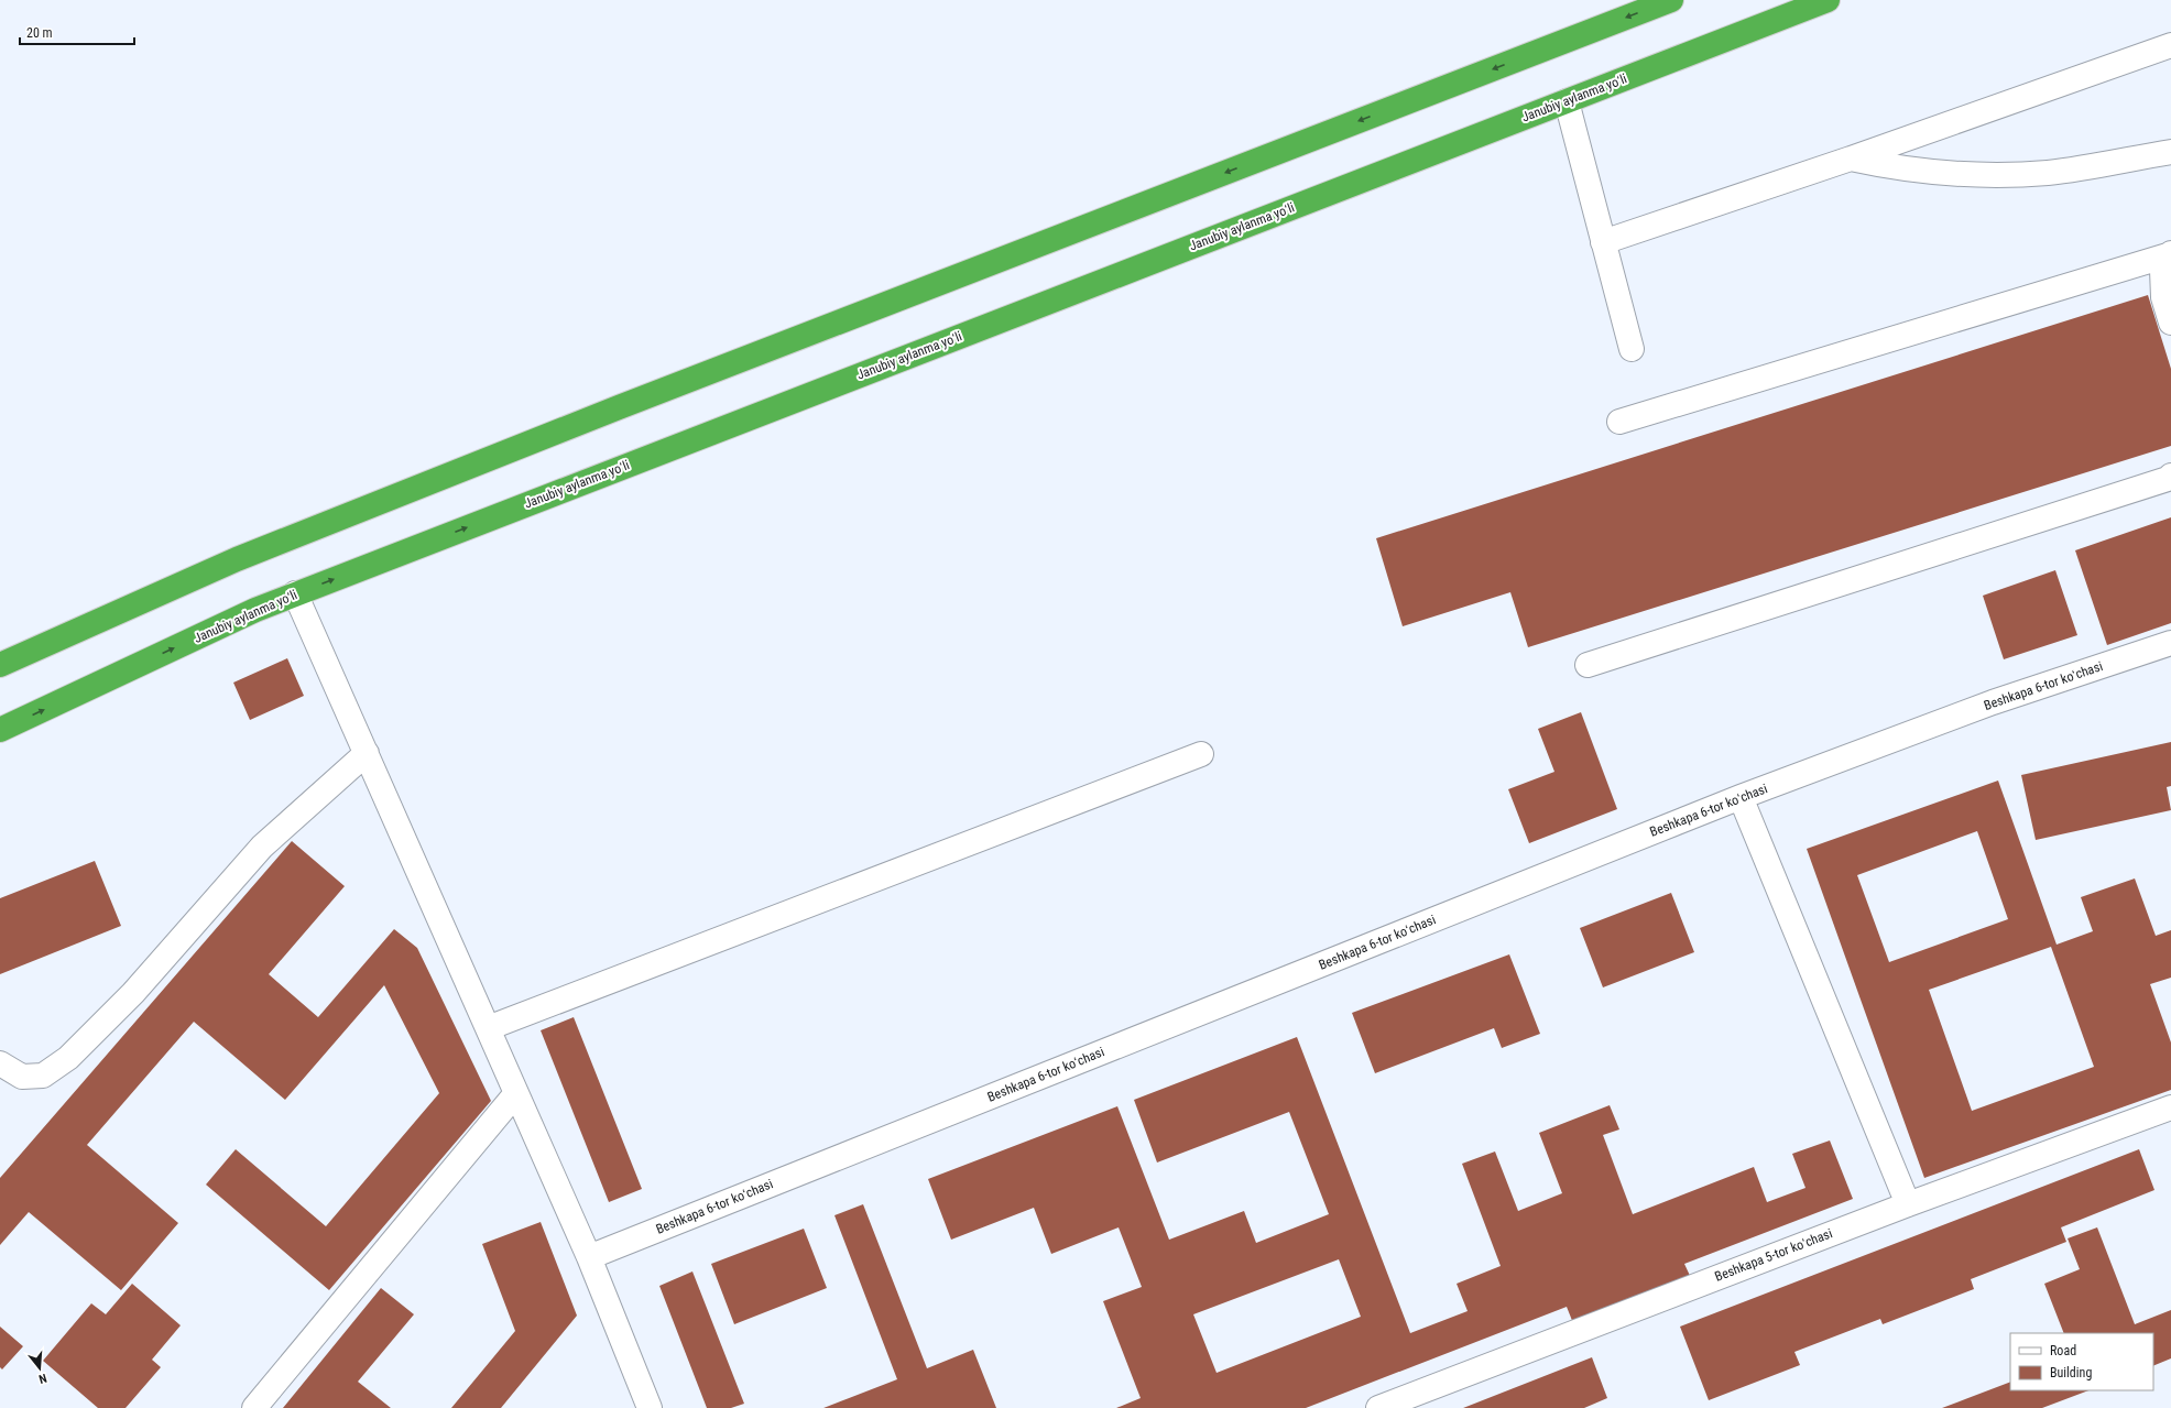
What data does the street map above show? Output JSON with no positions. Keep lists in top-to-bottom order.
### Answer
{
  "streets": {
    "highway": ["Janubiy aylanma yoʻli"],
    "street": ["Beshkapa 6-tor koʻchasi", "Beshkapa 5-tor koʻchasi"]
  },
  "legend": ["Road", "Building"],
  "scale_bar": "20 m",
  "north": "bottom"
}
